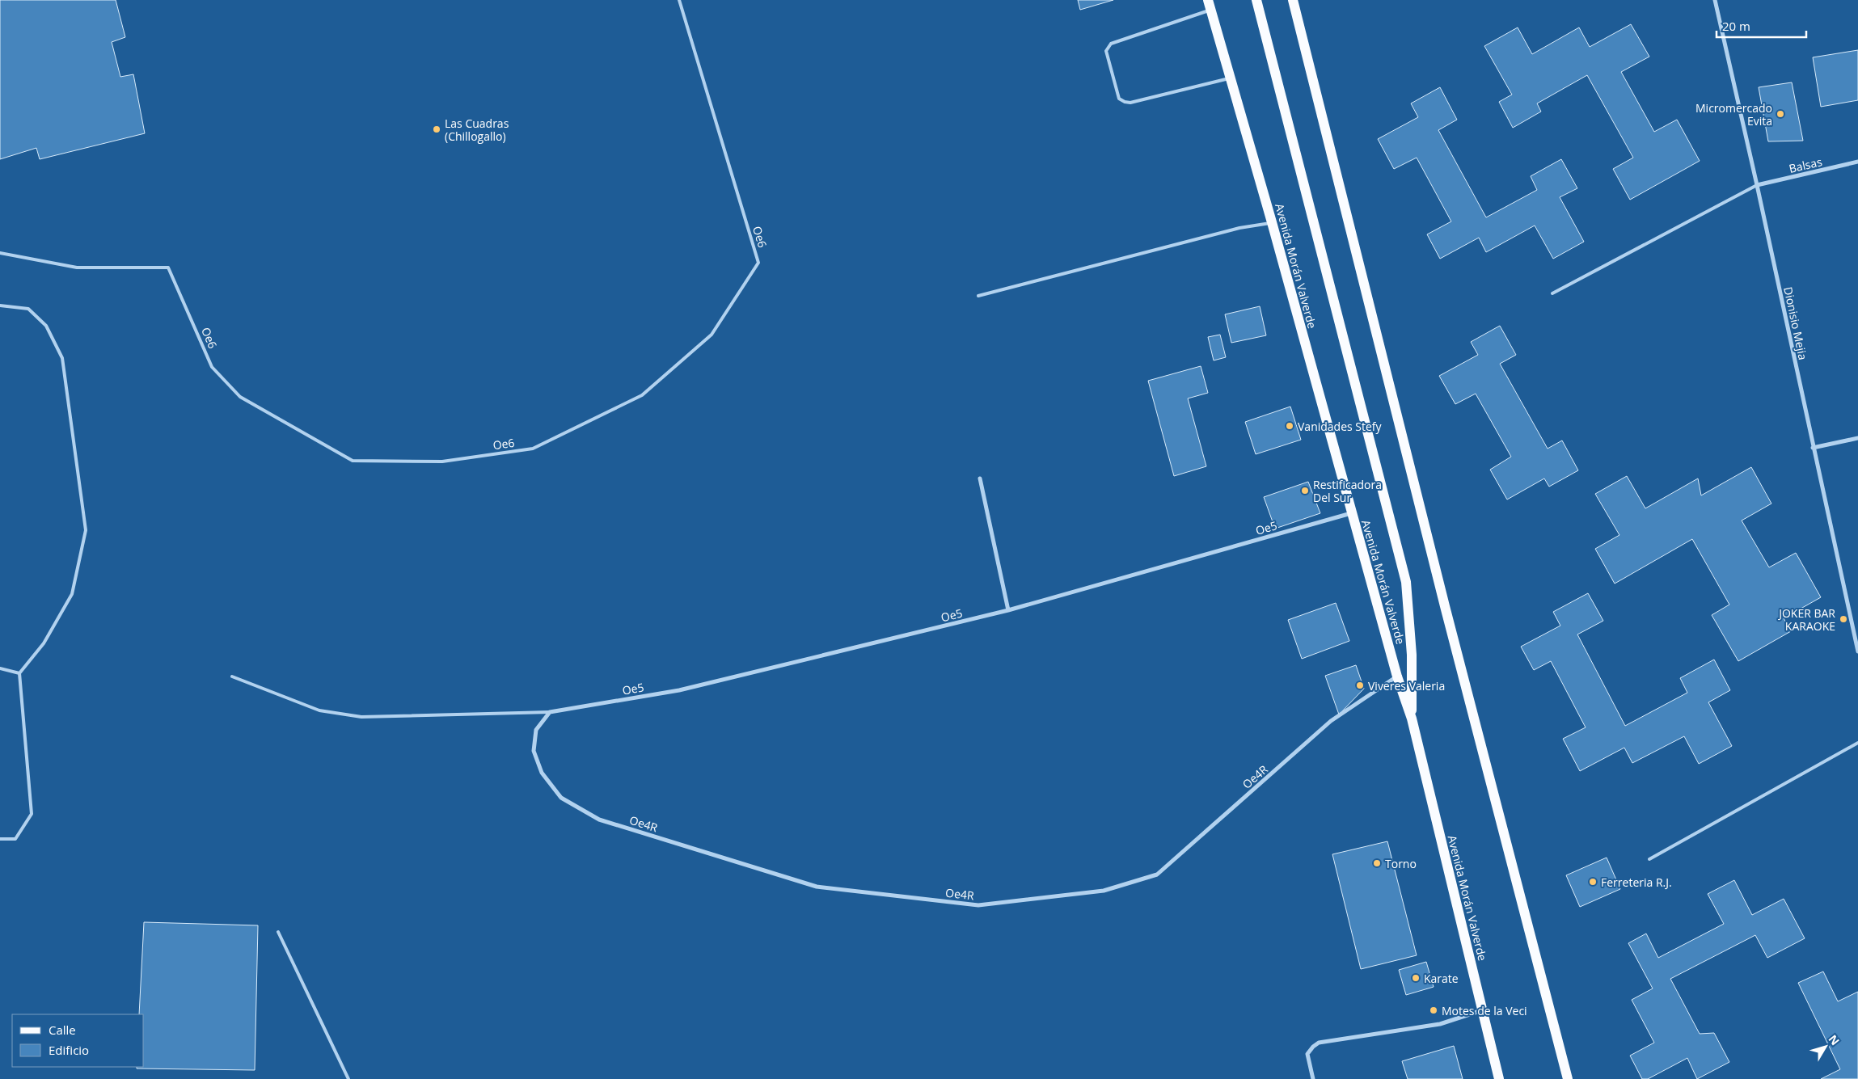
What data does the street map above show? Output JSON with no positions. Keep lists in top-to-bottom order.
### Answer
{
  "streets": {
    "main road": ["Avenida Morán Valverde"],
    "street": [
      "Balsas",
      "Dionisio Mejia",
      "Oe5",
      "Oe4R"
    ],
    "lane": ["Oe6"]
  },
  "crossings": [
    ["Balsas", "Dionisio Mejia"],
    ["Avenida Morán Valverde", "Oe5"],
    ["Avenida Morán Valverde", "Oe4R"],
    ["Oe5", "Oe4R"]
  ],
  "places": [
    "Micromercado Evita",
    "Las Cuadras (Chillogallo)",
    "Vanidades Stefy",
    "Restificadora Del Sur",
    "JOKER BAR KARAOKE",
    "Viveres Valeria",
    "Torno",
    "Ferreteria R.J.",
    "Karate",
    "Motes de la Veci"
  ],
  "legend": ["Calle", "Edificio"],
  "scale_bar": "20 m",
  "north": "top right"
}
